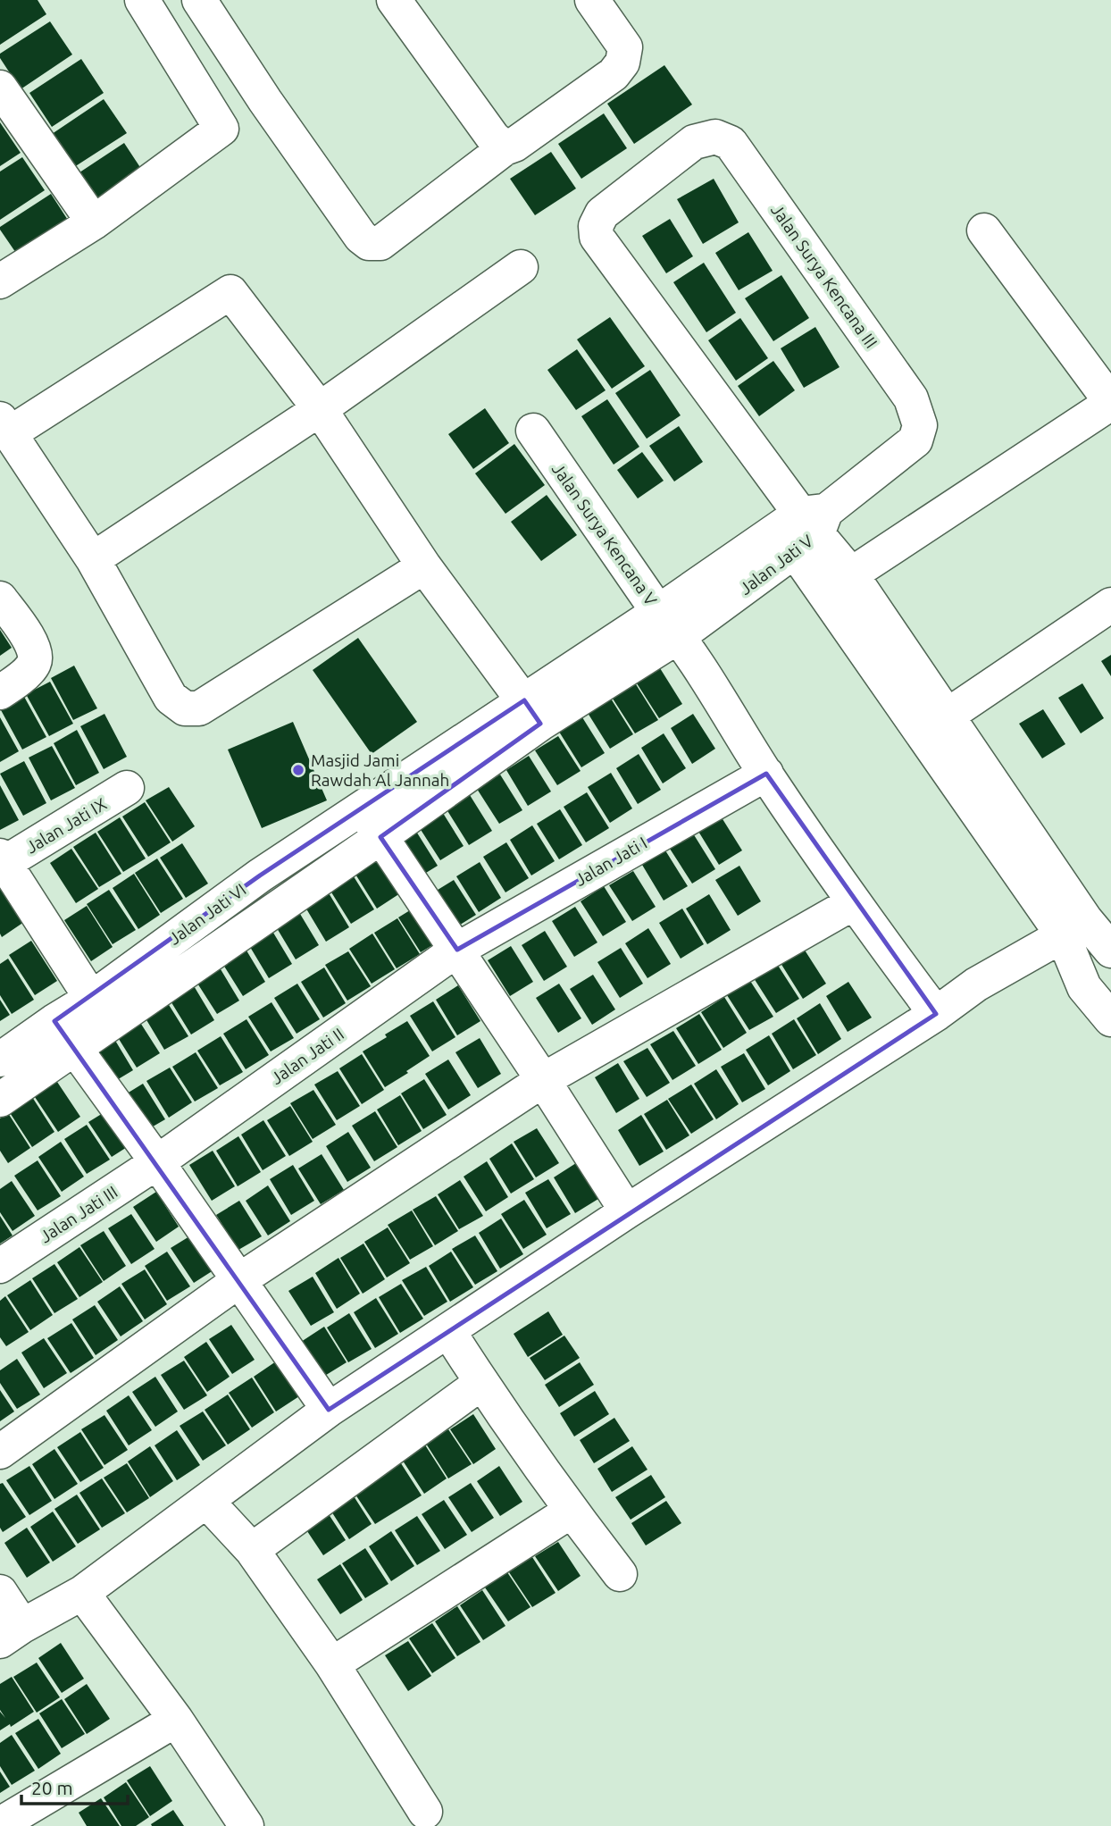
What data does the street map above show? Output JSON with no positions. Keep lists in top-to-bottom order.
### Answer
{
  "streets": {
    "street": [
      "Jalan Surya Kencana III",
      "Jalan Surya Kencana V",
      "Jalan Jati V",
      "Jalan Jati IX",
      "Jalan Jati I",
      "Jalan Jati VI",
      "Jalan Jati II",
      "Jalan Jati III"
    ]
  },
  "crossings": [
    ["Jalan Surya Kencana III", "Jalan Jati V"],
    ["Jalan Surya Kencana V", "Jalan Jati V"],
    ["Jalan Surya Kencana V", "Jalan Jati I"],
    ["Jalan Jati V", "Jalan Jati VI"],
    ["Jalan Jati I", "Jalan Jati II"],
    ["Jalan Jati II", "Jalan Jati III"]
  ],
  "places": ["Masjid Jami Rawdah Al Jannah"],
  "scale_bar": "20 m"
}
